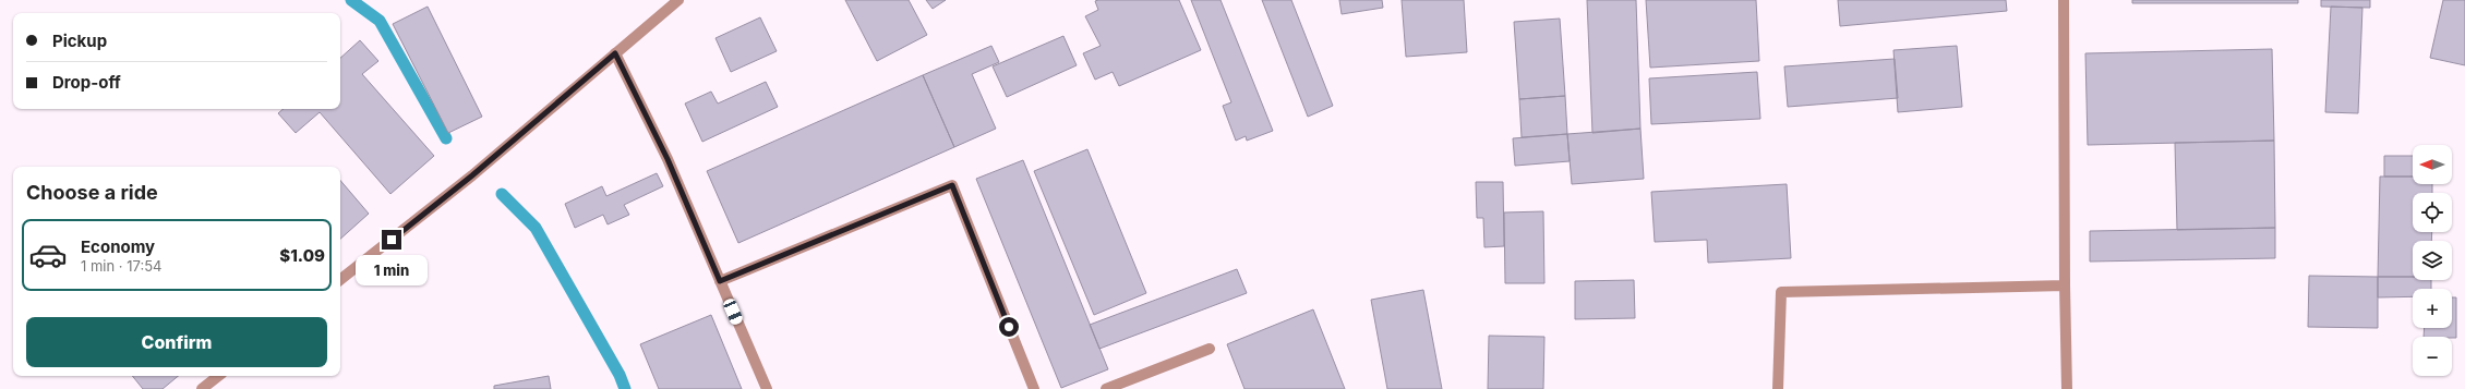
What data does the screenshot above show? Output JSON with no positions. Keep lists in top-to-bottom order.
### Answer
{
  "north": "left",
  "page": {
    "banner": ["Pickup", "Drop-off"],
    "map_buttons": ["+", "−"],
    "heading": "Choose a ride",
    "list": [
      {
        "name": "Economy",
        "note": "1 min · 17:54",
        "value": "$1.09"
      }
    ],
    "bubble": "1 min",
    "buttons": "Confirm"
  }
}
